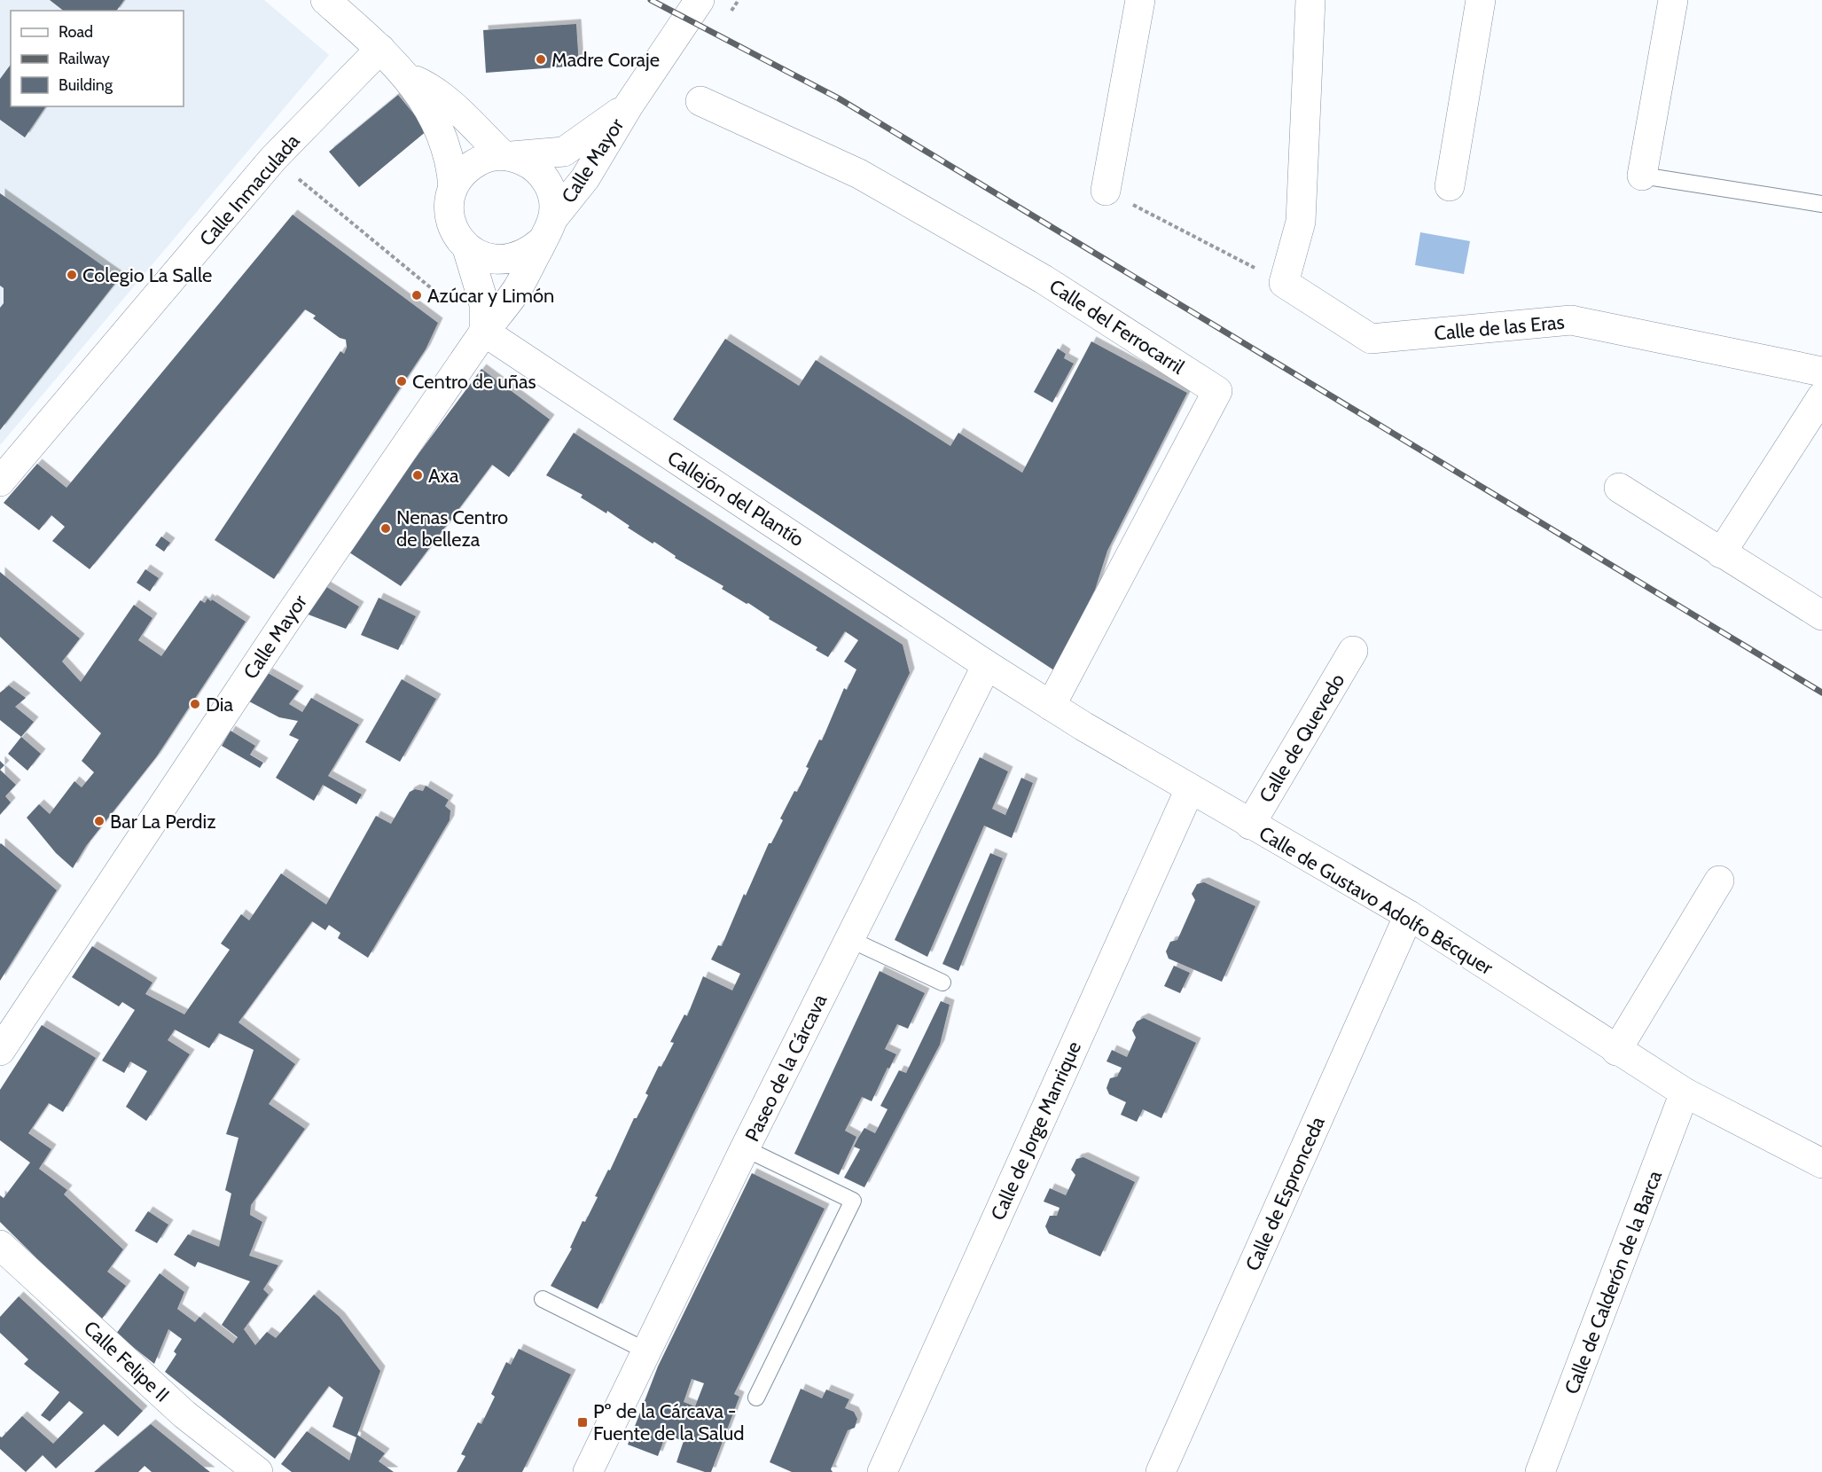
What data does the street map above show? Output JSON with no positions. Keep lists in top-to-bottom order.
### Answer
{
  "streets": {
    "street": [
      "Calle Mayor",
      "Calle Inmaculada",
      "Calle del Ferrocarril",
      "Calle de las Eras",
      "Callejón del Plantío",
      "Calle de Quevedo",
      "Calle de Gustavo Adolfo Bécquer",
      "Paseo de la Cárcava",
      "Calle de Jorge Manrique",
      "Calle de Espronceda",
      "Calle de Calderón de la Barca",
      "Calle Felipe II"
    ]
  },
  "crossings": [
    ["Calle Mayor", "Callejón del Plantío"],
    ["Calle del Ferrocarril", "Calle de Gustavo Adolfo Bécquer"],
    ["Callejón del Plantío", "Calle de Gustavo Adolfo Bécquer"],
    ["Callejón del Plantío", "Paseo de la Cárcava"],
    ["Calle de Quevedo", "Calle de Gustavo Adolfo Bécquer"],
    ["Calle de Gustavo Adolfo Bécquer", "Paseo de la Cárcava"],
    ["Calle de Gustavo Adolfo Bécquer", "Calle de Jorge Manrique"],
    ["Calle de Gustavo Adolfo Bécquer", "Calle de Espronceda"],
    ["Calle de Gustavo Adolfo Bécquer", "Calle de Calderón de la Barca"]
  ],
  "places": {
    "other": [
      "Madre Coraje",
      "Colegio La Salle",
      "Azúcar y Limón",
      "Centro de uñas",
      "Axa",
      "Nenas Centro de belleza",
      "Dia",
      "Bar La Perdiz"
    ],
    "transit": ["Pº de la Cárcava - Fuente de la Salud"]
  },
  "legend": ["Road", "Railway", "Building"]
}
